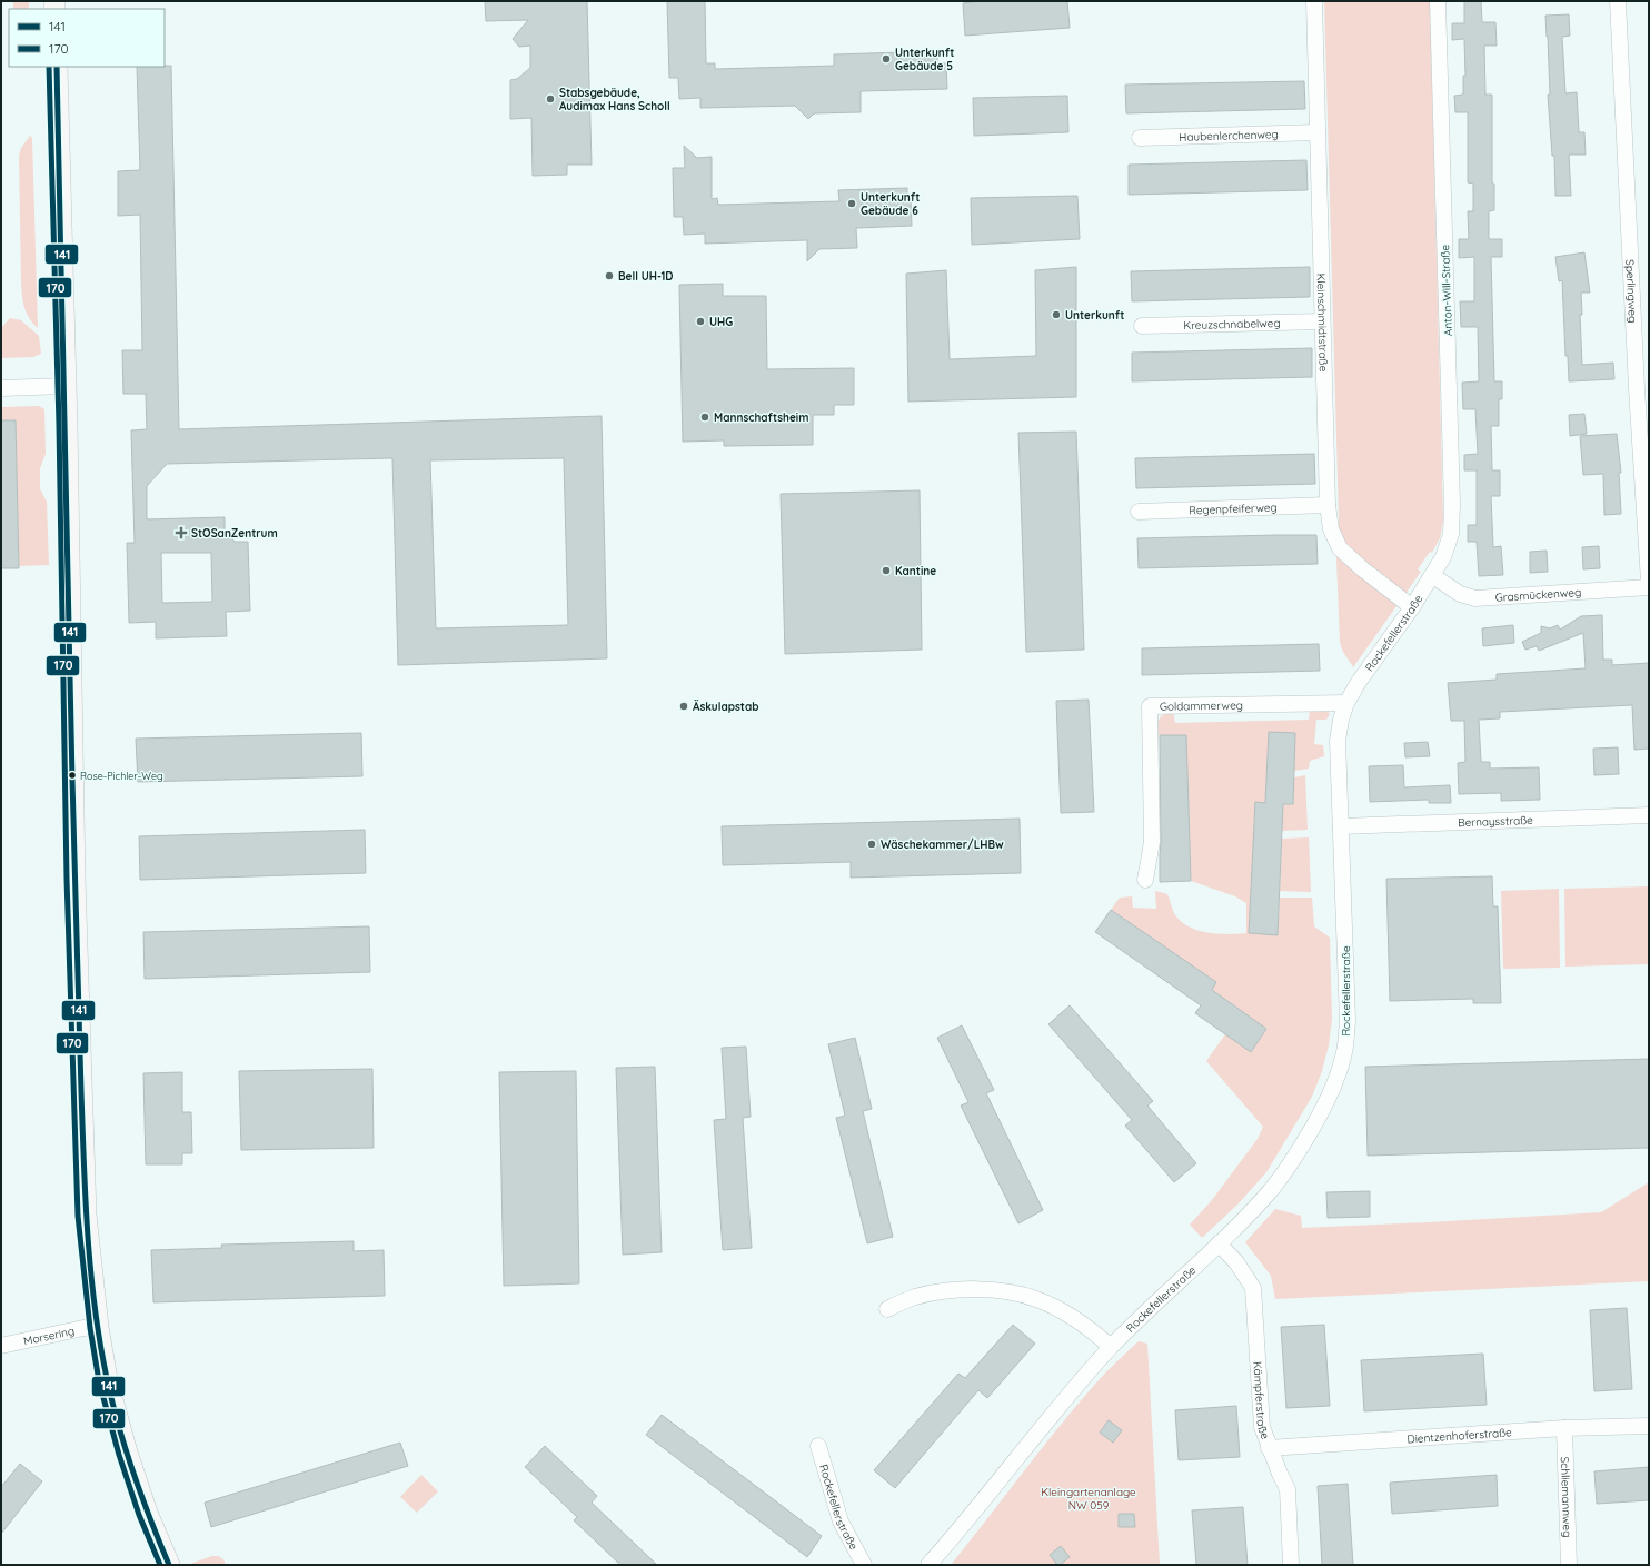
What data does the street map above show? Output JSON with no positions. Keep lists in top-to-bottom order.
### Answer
{
  "streets": {
    "street": [
      "Haubenlerchenweg",
      "Anton-Will-Straße",
      "Sperlingweg",
      "Kleinschmidtstraße",
      "Kreuzschnabelweg",
      "Regenpfeiferweg",
      "Grasmückenweg",
      "Rockefellerstraße",
      "Goldammerweg",
      "Bernaysstraße",
      "Morsering",
      "Kämpferstraße",
      "Dientzenhoferstraße",
      "Schliemannweg"
    ]
  },
  "crossings": [
    ["Haubenlerchenweg", "Kleinschmidtstraße"],
    ["Anton-Will-Straße", "Grasmückenweg"],
    ["Anton-Will-Straße", "Rockefellerstraße"],
    ["Kleinschmidtstraße", "Kreuzschnabelweg"],
    ["Kleinschmidtstraße", "Regenpfeiferweg"],
    ["Kleinschmidtstraße", "Rockefellerstraße"],
    ["Grasmückenweg", "Rockefellerstraße"],
    ["Rockefellerstraße", "Goldammerweg"],
    ["Rockefellerstraße", "Bernaysstraße"],
    ["Rockefellerstraße", "Kämpferstraße"],
    ["Kämpferstraße", "Dientzenhoferstraße"],
    ["Dientzenhoferstraße", "Schliemannweg"]
  ],
  "parks": ["Kleingartenanlage NW 059"],
  "places": {
    "other": [
      "Unterkunft Gebäude 5",
      "Stabsgebäude, Audimax Hans Scholl",
      "Unterkunft Gebäude 6",
      "Bell UH-1D",
      "Unterkunft",
      "UHG",
      "Mannschaftsheim",
      "Kantine",
      "Äskulapstab",
      "Rose-Pichler-Weg",
      "Wäschekammer/LHBw"
    ],
    "health": ["StOSanZentrum"]
  },
  "lines": ["transit line 141", "transit line 170"],
  "legend": ["141", "170"]
}
